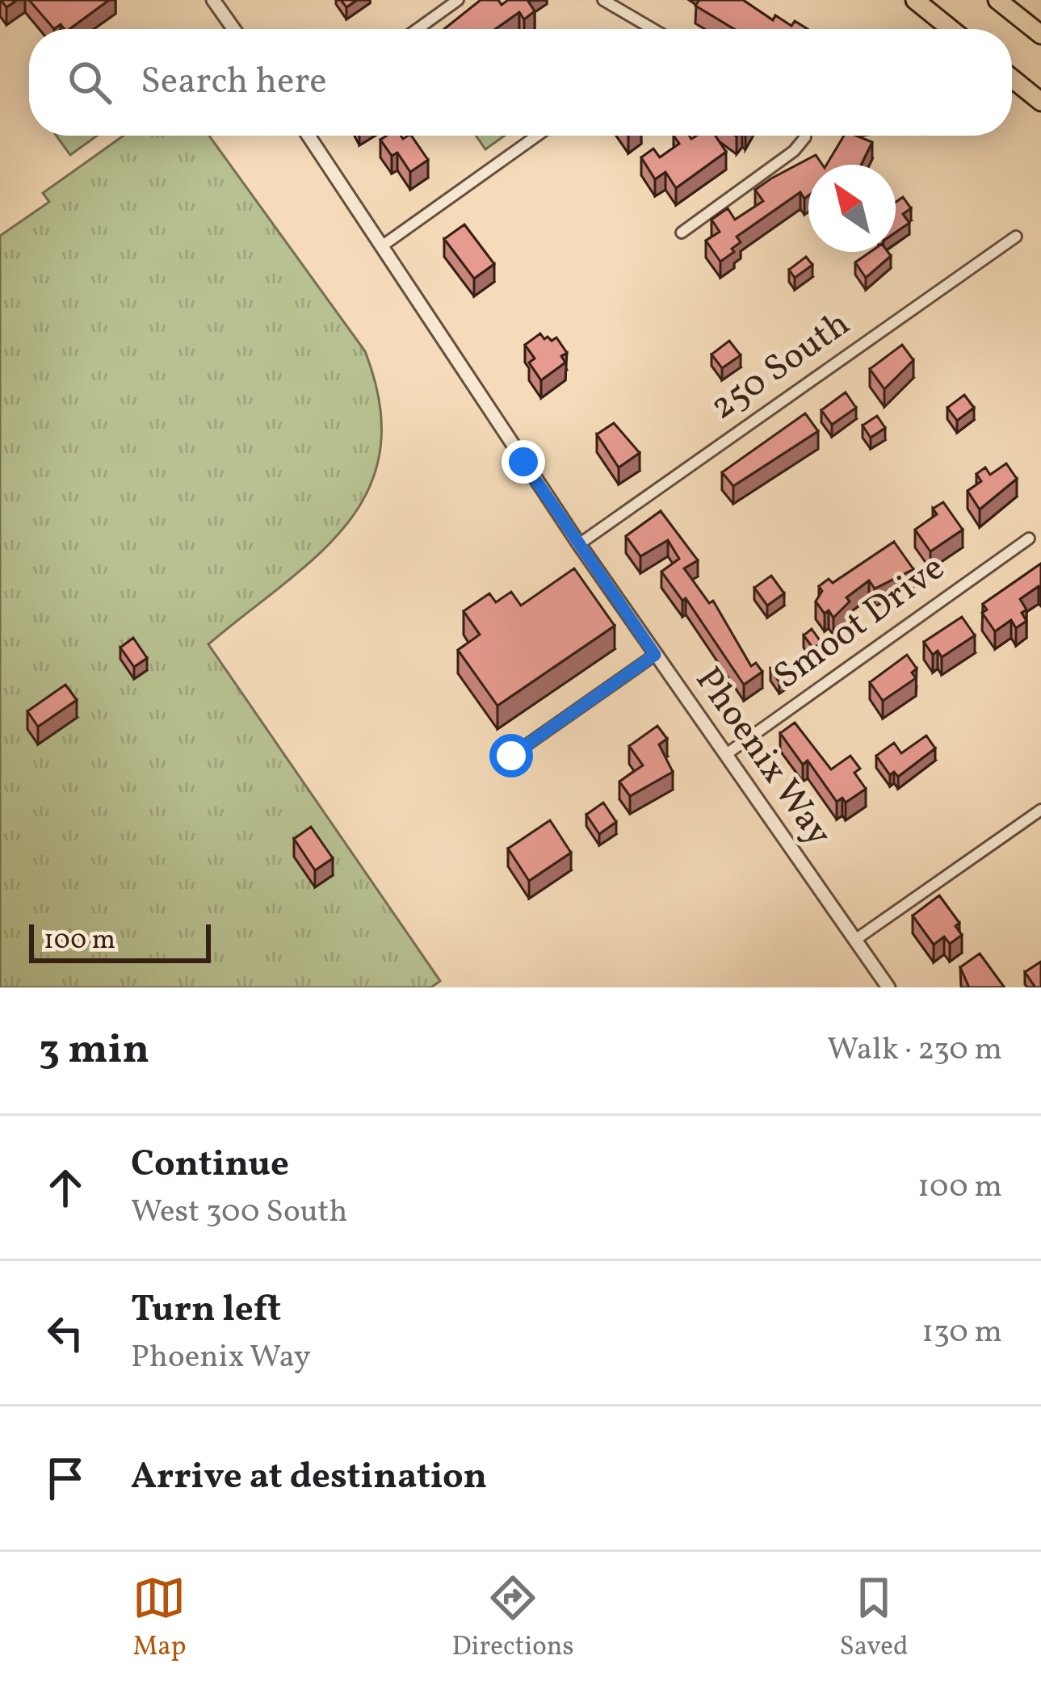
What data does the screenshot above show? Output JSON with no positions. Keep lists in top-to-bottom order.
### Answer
{
  "streets": {
    "street": ["250 South", "Smoot Drive", "Phoenix Way"]
  },
  "crossings": [
    ["250 South", "Phoenix Way"],
    ["Smoot Drive", "Phoenix Way"]
  ],
  "scale_bar": "100 m",
  "north": "top left",
  "page": {
    "search": "Search here",
    "scale": "100 m",
    "heading": ["3 min", "Walk · 230 m"],
    "list": [
      ["Continue", "West 300 South", "100 m"],
      ["Turn left", "Phoenix Way", "130 m"],
      "Arrive at destination"
    ],
    "nav": ["Map", "Directions", "Saved"]
  }
}
